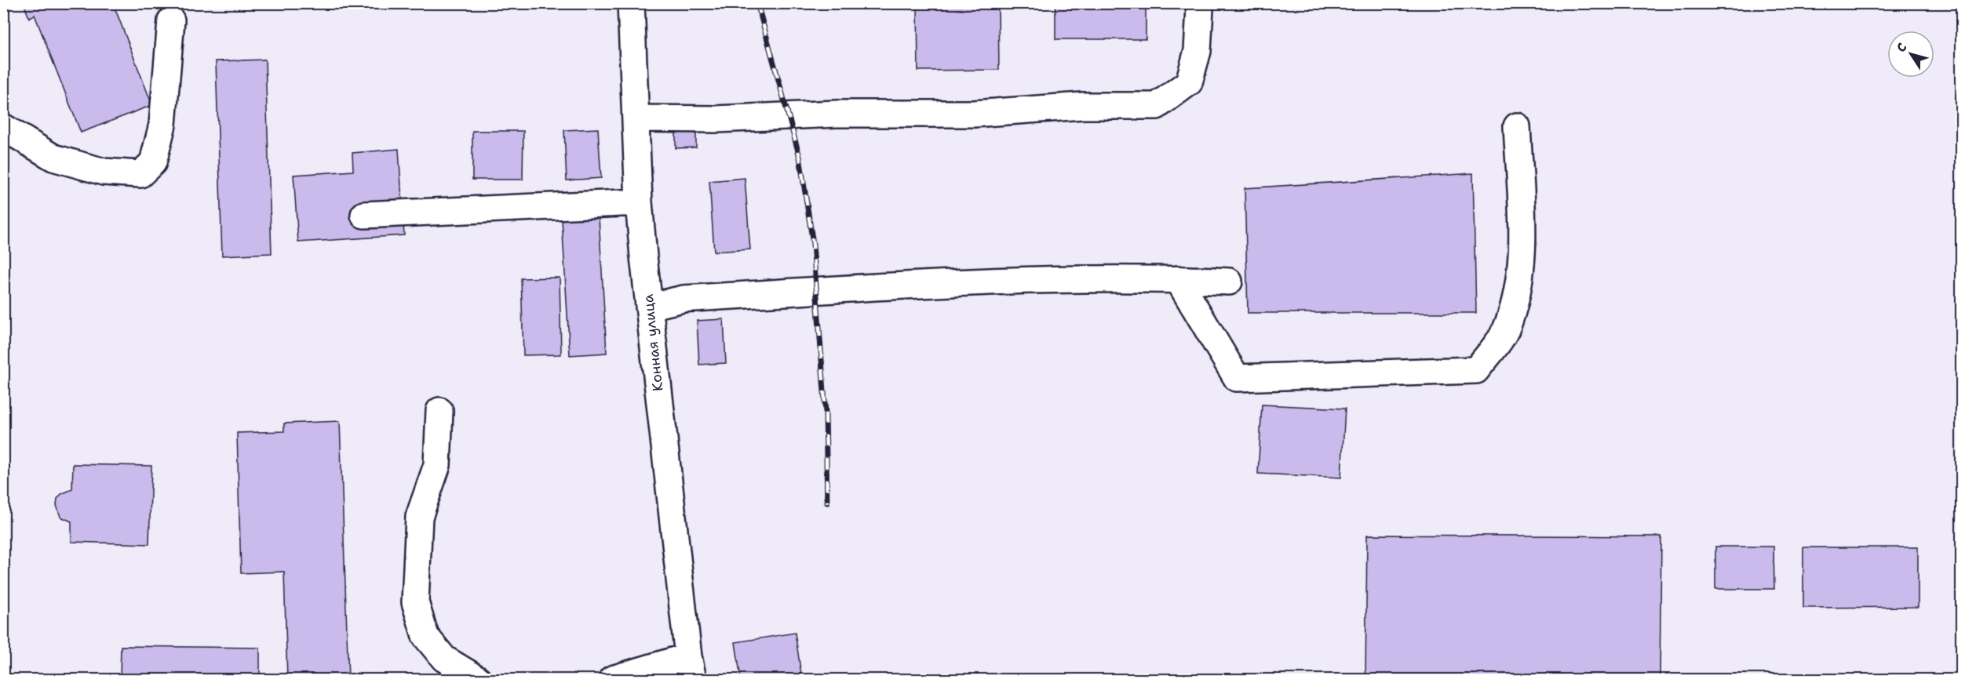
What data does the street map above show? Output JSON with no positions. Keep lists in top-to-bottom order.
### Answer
{
  "streets": {
    "street": ["Конная улица"]
  },
  "north": "top left"
}
